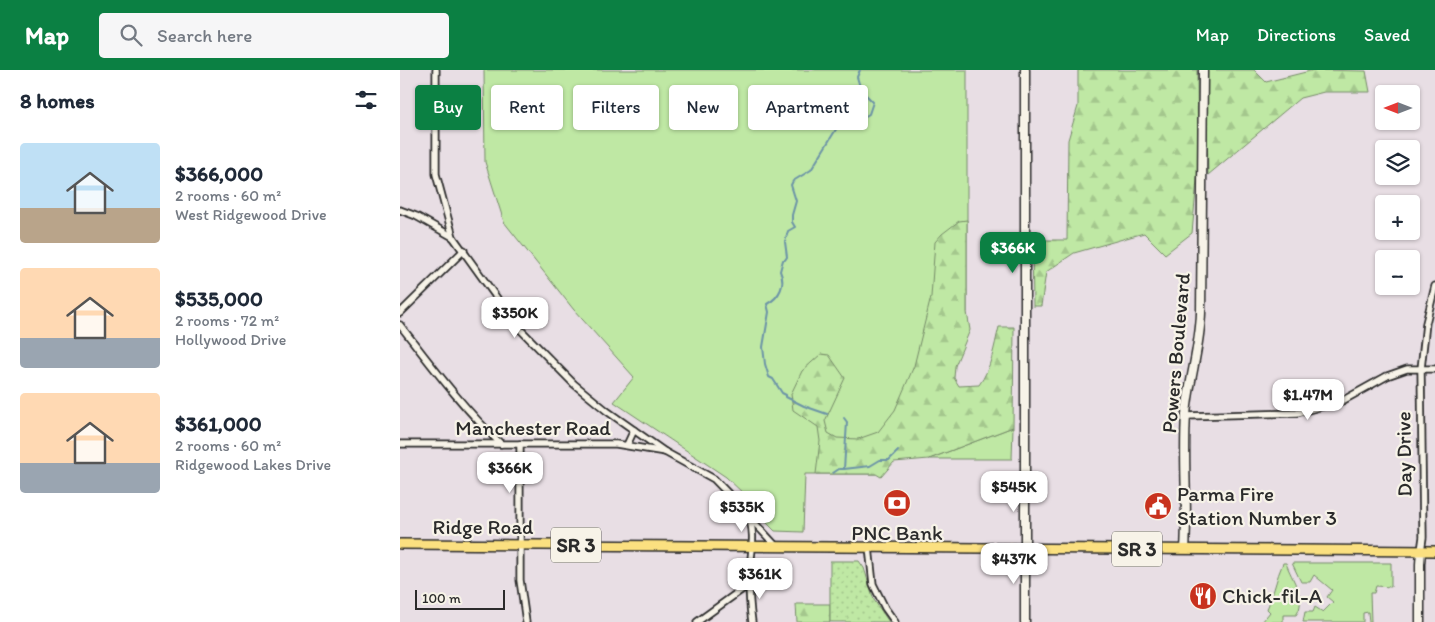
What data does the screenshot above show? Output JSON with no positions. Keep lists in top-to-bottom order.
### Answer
{
  "streets": {
    "main road": [
      "Powers Boulevard",
      "Day Drive",
      "Ridge Road",
      "SR 3"
    ],
    "street": ["Manchester Road"]
  },
  "crossings": [
    ["Powers Boulevard", "Ridge Road"],
    ["Day Drive", "Ridge Road"]
  ],
  "places": {
    "bank": ["PNC Bank"],
    "public building": ["Parma Fire Station Number 3"],
    "restaurant": ["Chick-fil-A"]
  },
  "scale_bar": "100 m",
  "north": "left",
  "page": {
    "header": "Map",
    "search": "Search here",
    "nav": ["Map", "Directions", "Saved"],
    "heading": "8 homes",
    "map_buttons": ["+", "−"],
    "chip": [
      "Buy",
      "Rent",
      "Filters",
      "New",
      "Apartment"
    ],
    "list": [
      {
        "name": "$366,000",
        "note": "2 rooms · 60 m² · West Ridgewood Drive"
      },
      {
        "name": "$535,000",
        "note": "2 rooms · 72 m² · Hollywood Drive"
      },
      {
        "name": "$361,000",
        "note": "2 rooms · 60 m² · Ridgewood Lakes Drive"
      }
    ],
    "price": [
      "$366K",
      "$350K",
      "$1.47M",
      "$366K",
      "$545K",
      "$535K",
      "$437K",
      "$361K"
    ],
    "scale": "100 m"
  }
}
